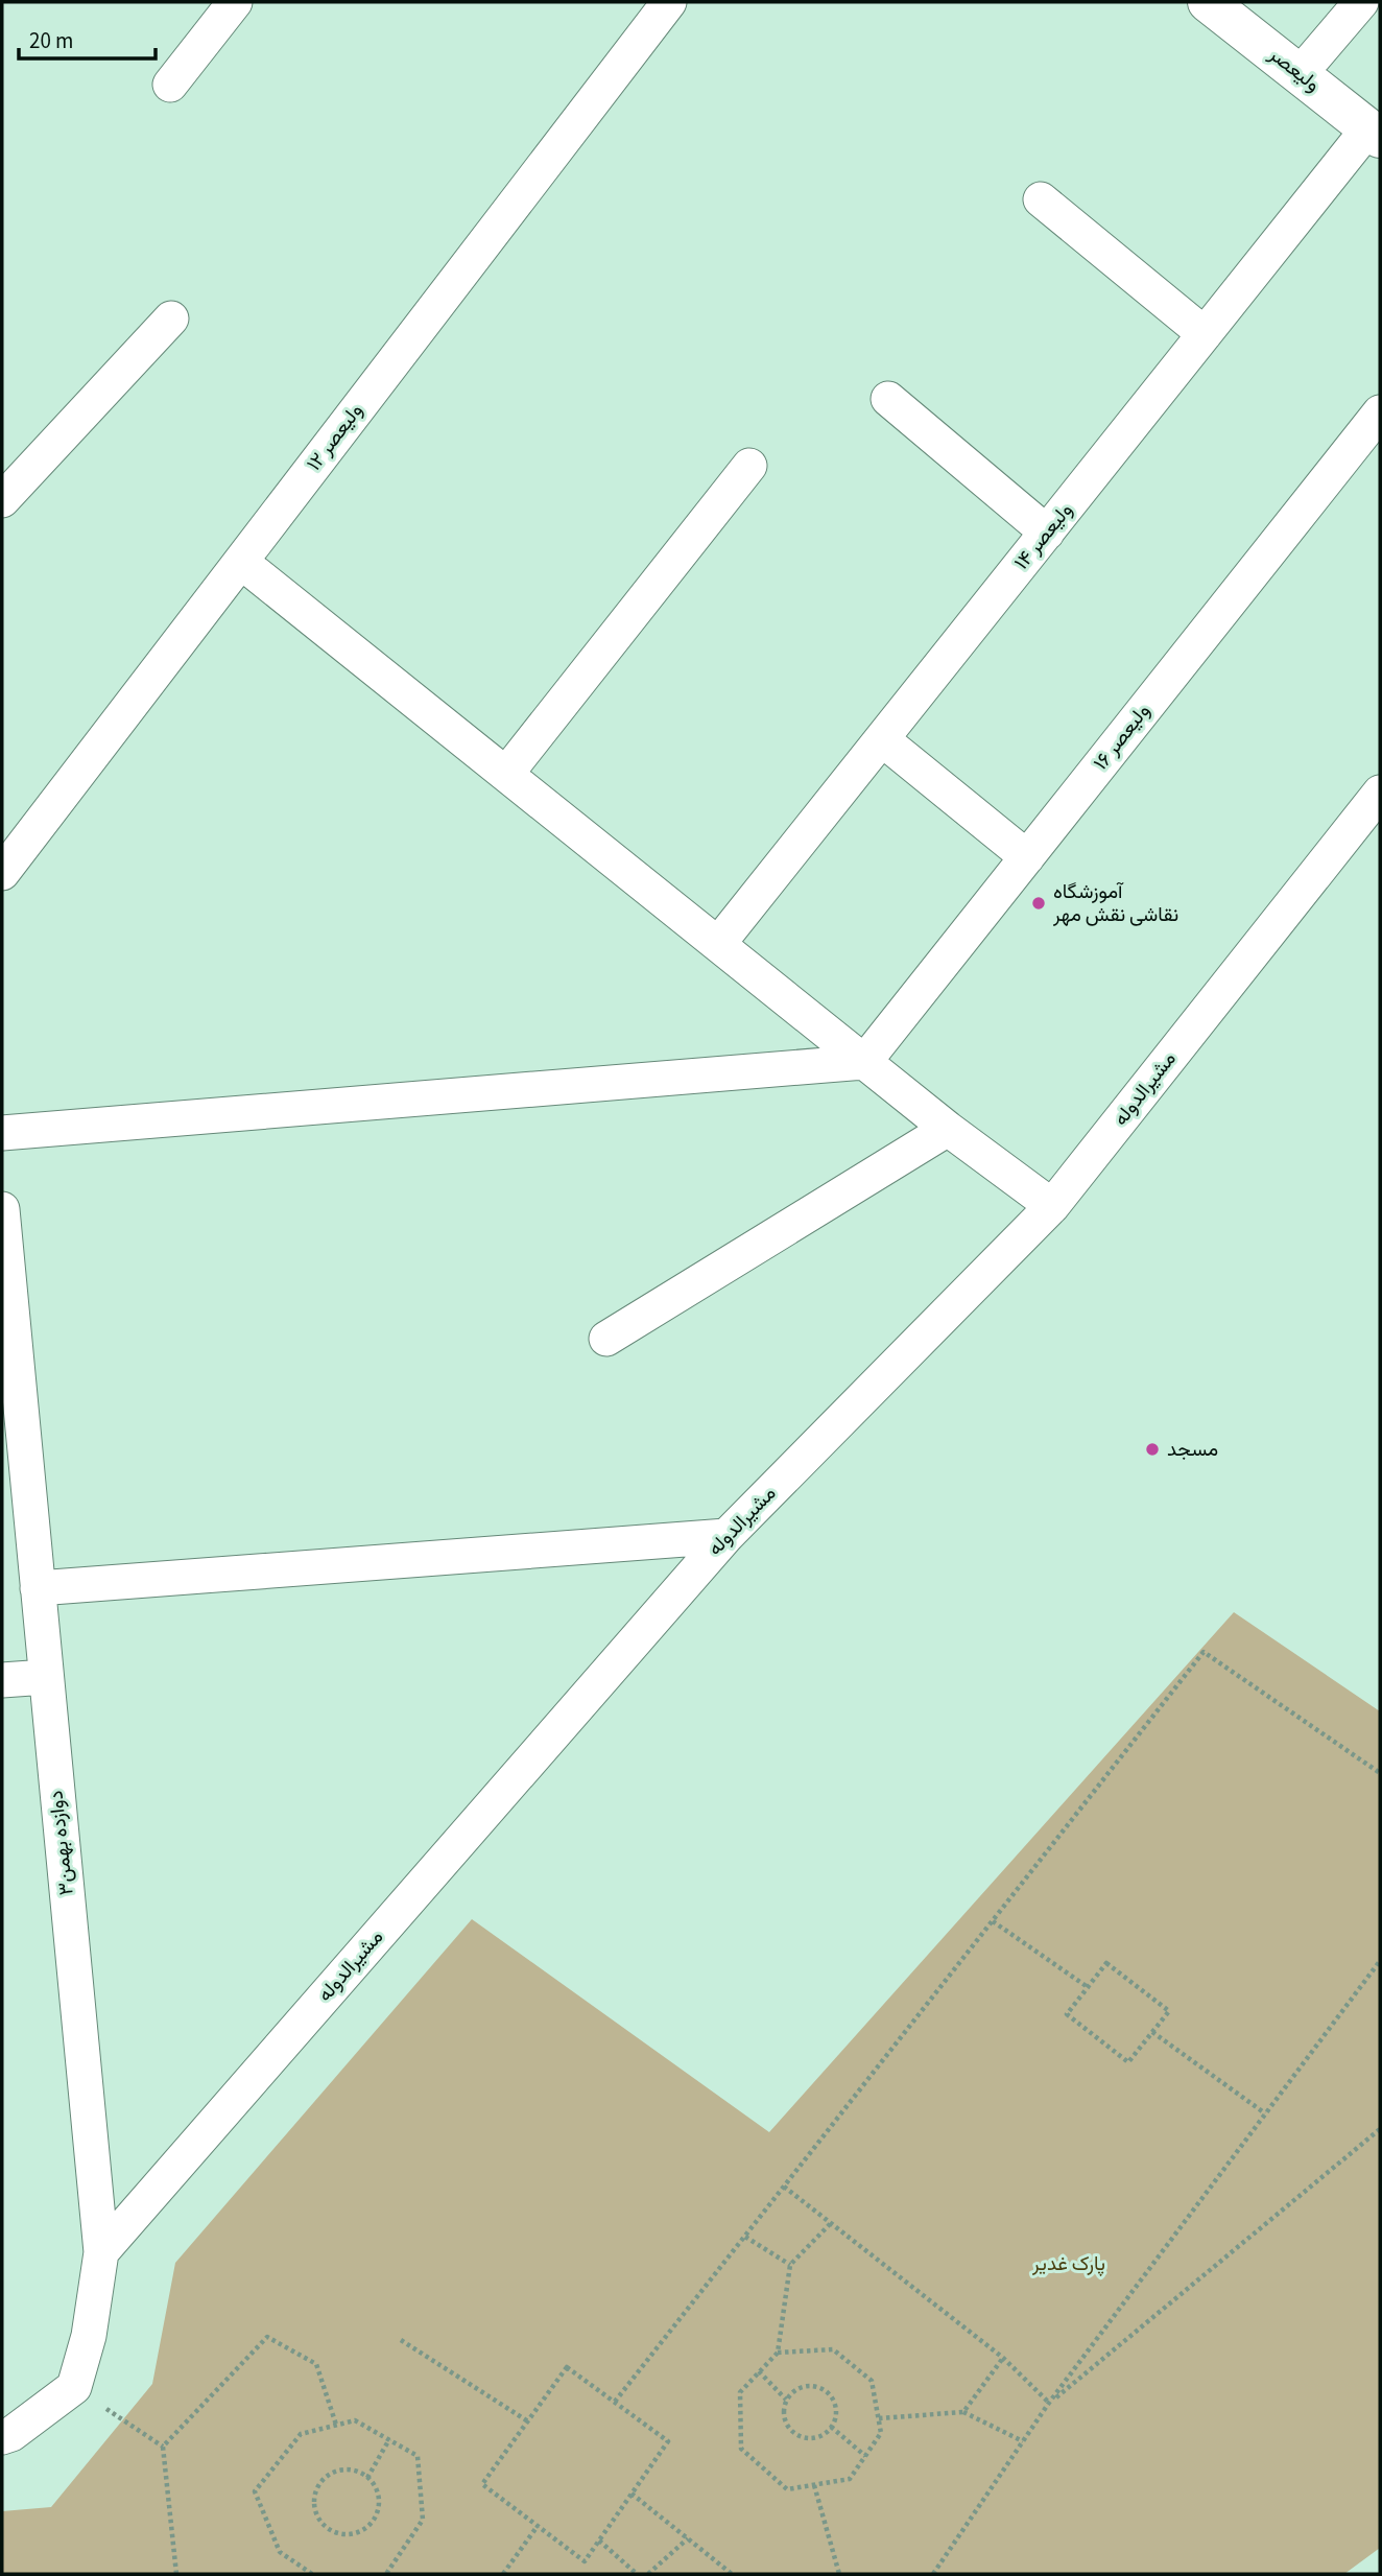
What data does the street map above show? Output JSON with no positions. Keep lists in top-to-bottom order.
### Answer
{
  "streets": {
    "main road": ["ولیعصر"],
    "street": [
      "ولیعصر ۱۲",
      "ولیعصر ۱۴",
      "ولیعصر ۱۶",
      "مشیرالدوله",
      "دوازده بهمن۳"
    ]
  },
  "crossings": [
    ["ولیعصر", "ولیعصر ۱۴"],
    ["مشیرالدوله", "دوازده بهمن۳"]
  ],
  "parks": ["پارک غدیر"],
  "places": ["آموزشگاه نقاشی نقش مهر", "مسجد"],
  "scale_bar": "20 m"
}
